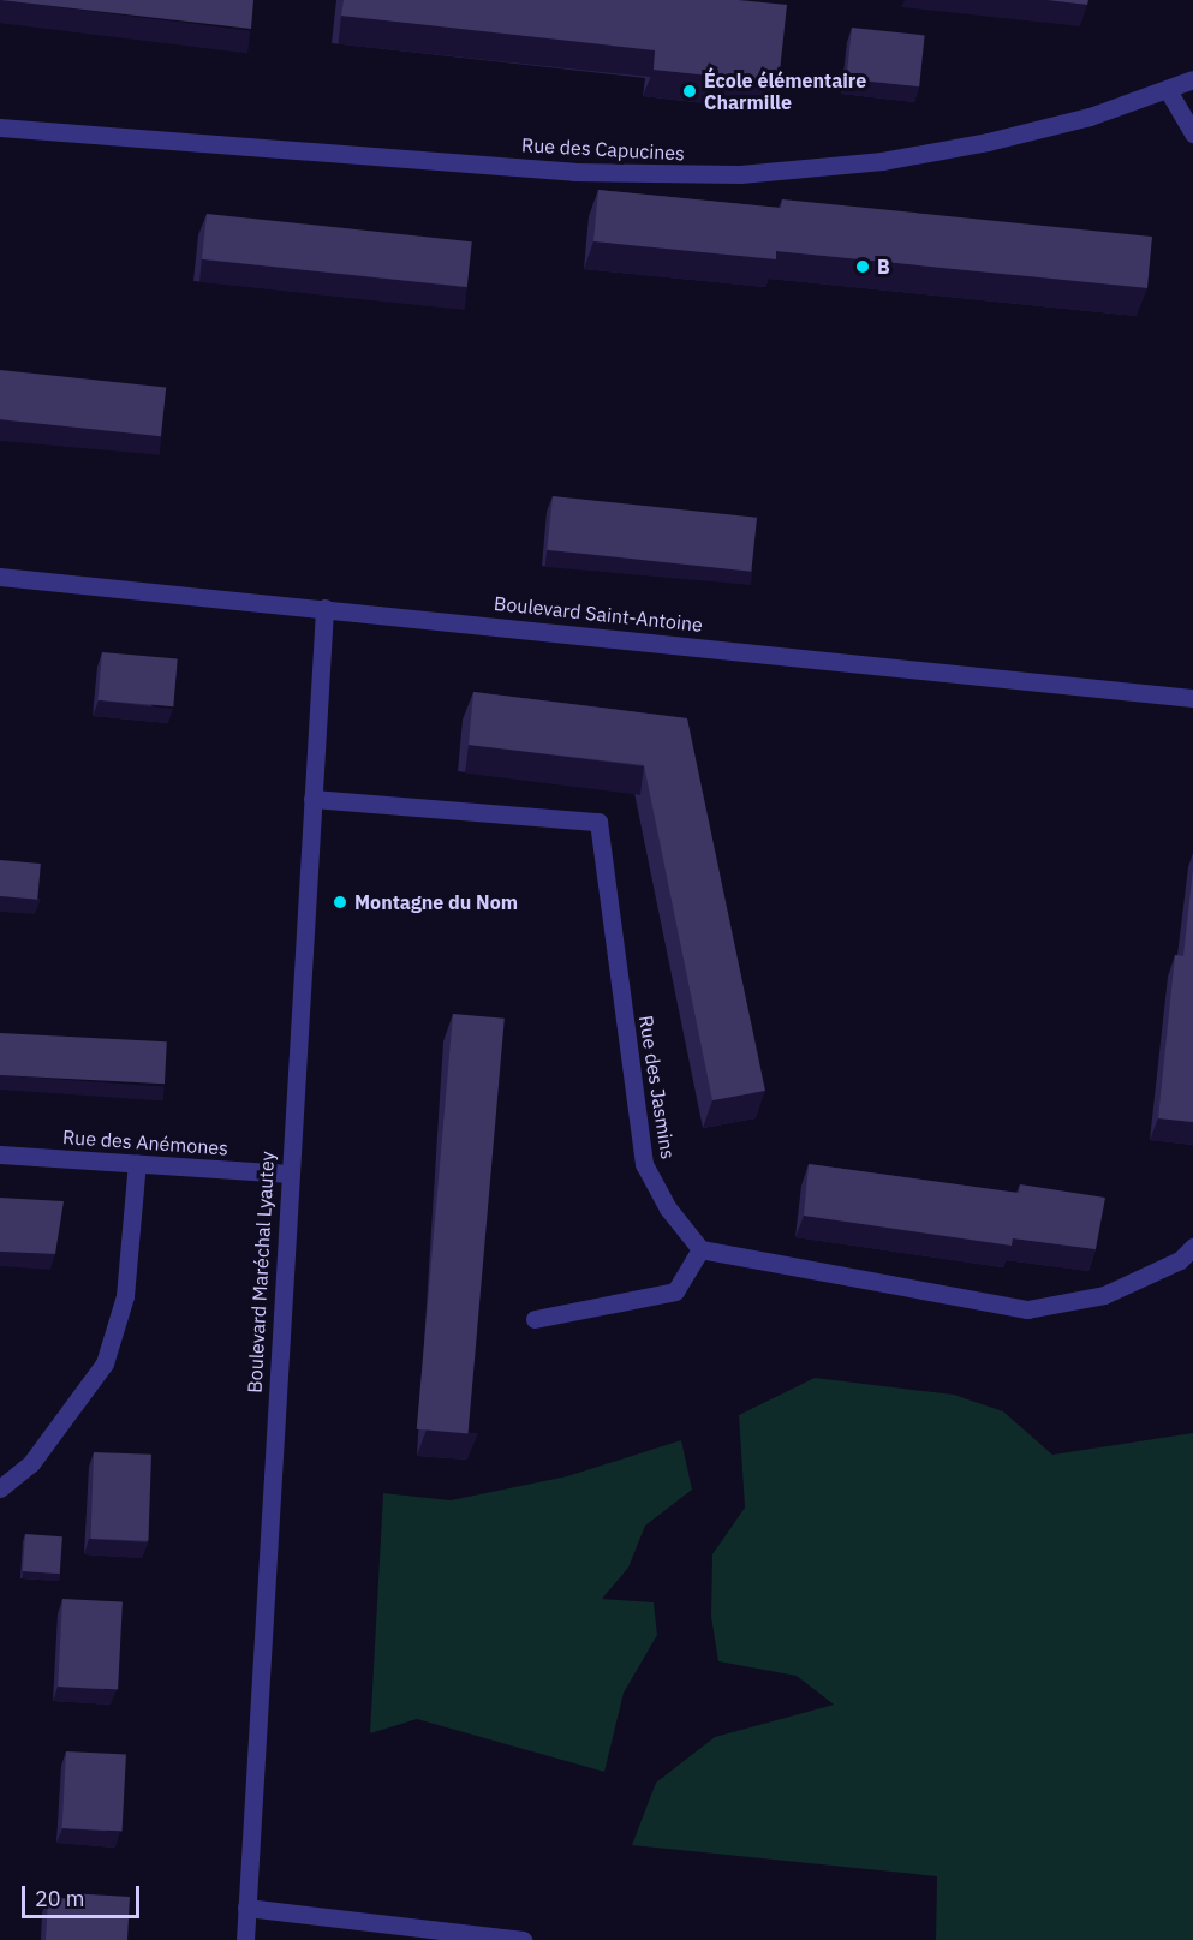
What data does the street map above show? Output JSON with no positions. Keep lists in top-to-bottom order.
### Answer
{
  "streets": {
    "street": [
      "Rue des Capucines",
      "Boulevard Saint-Antoine",
      "Rue des Jasmins",
      "Rue des Anémones",
      "Boulevard Maréchal Lyautey"
    ]
  },
  "crossings": [
    ["Boulevard Saint-Antoine", "Boulevard Maréchal Lyautey"],
    ["Rue des Jasmins", "Boulevard Maréchal Lyautey"],
    ["Rue des Anémones", "Boulevard Maréchal Lyautey"]
  ],
  "places": ["École élémentaire Charmille", "B", "Montagne du Nom"],
  "scale_bar": "20 m"
}
